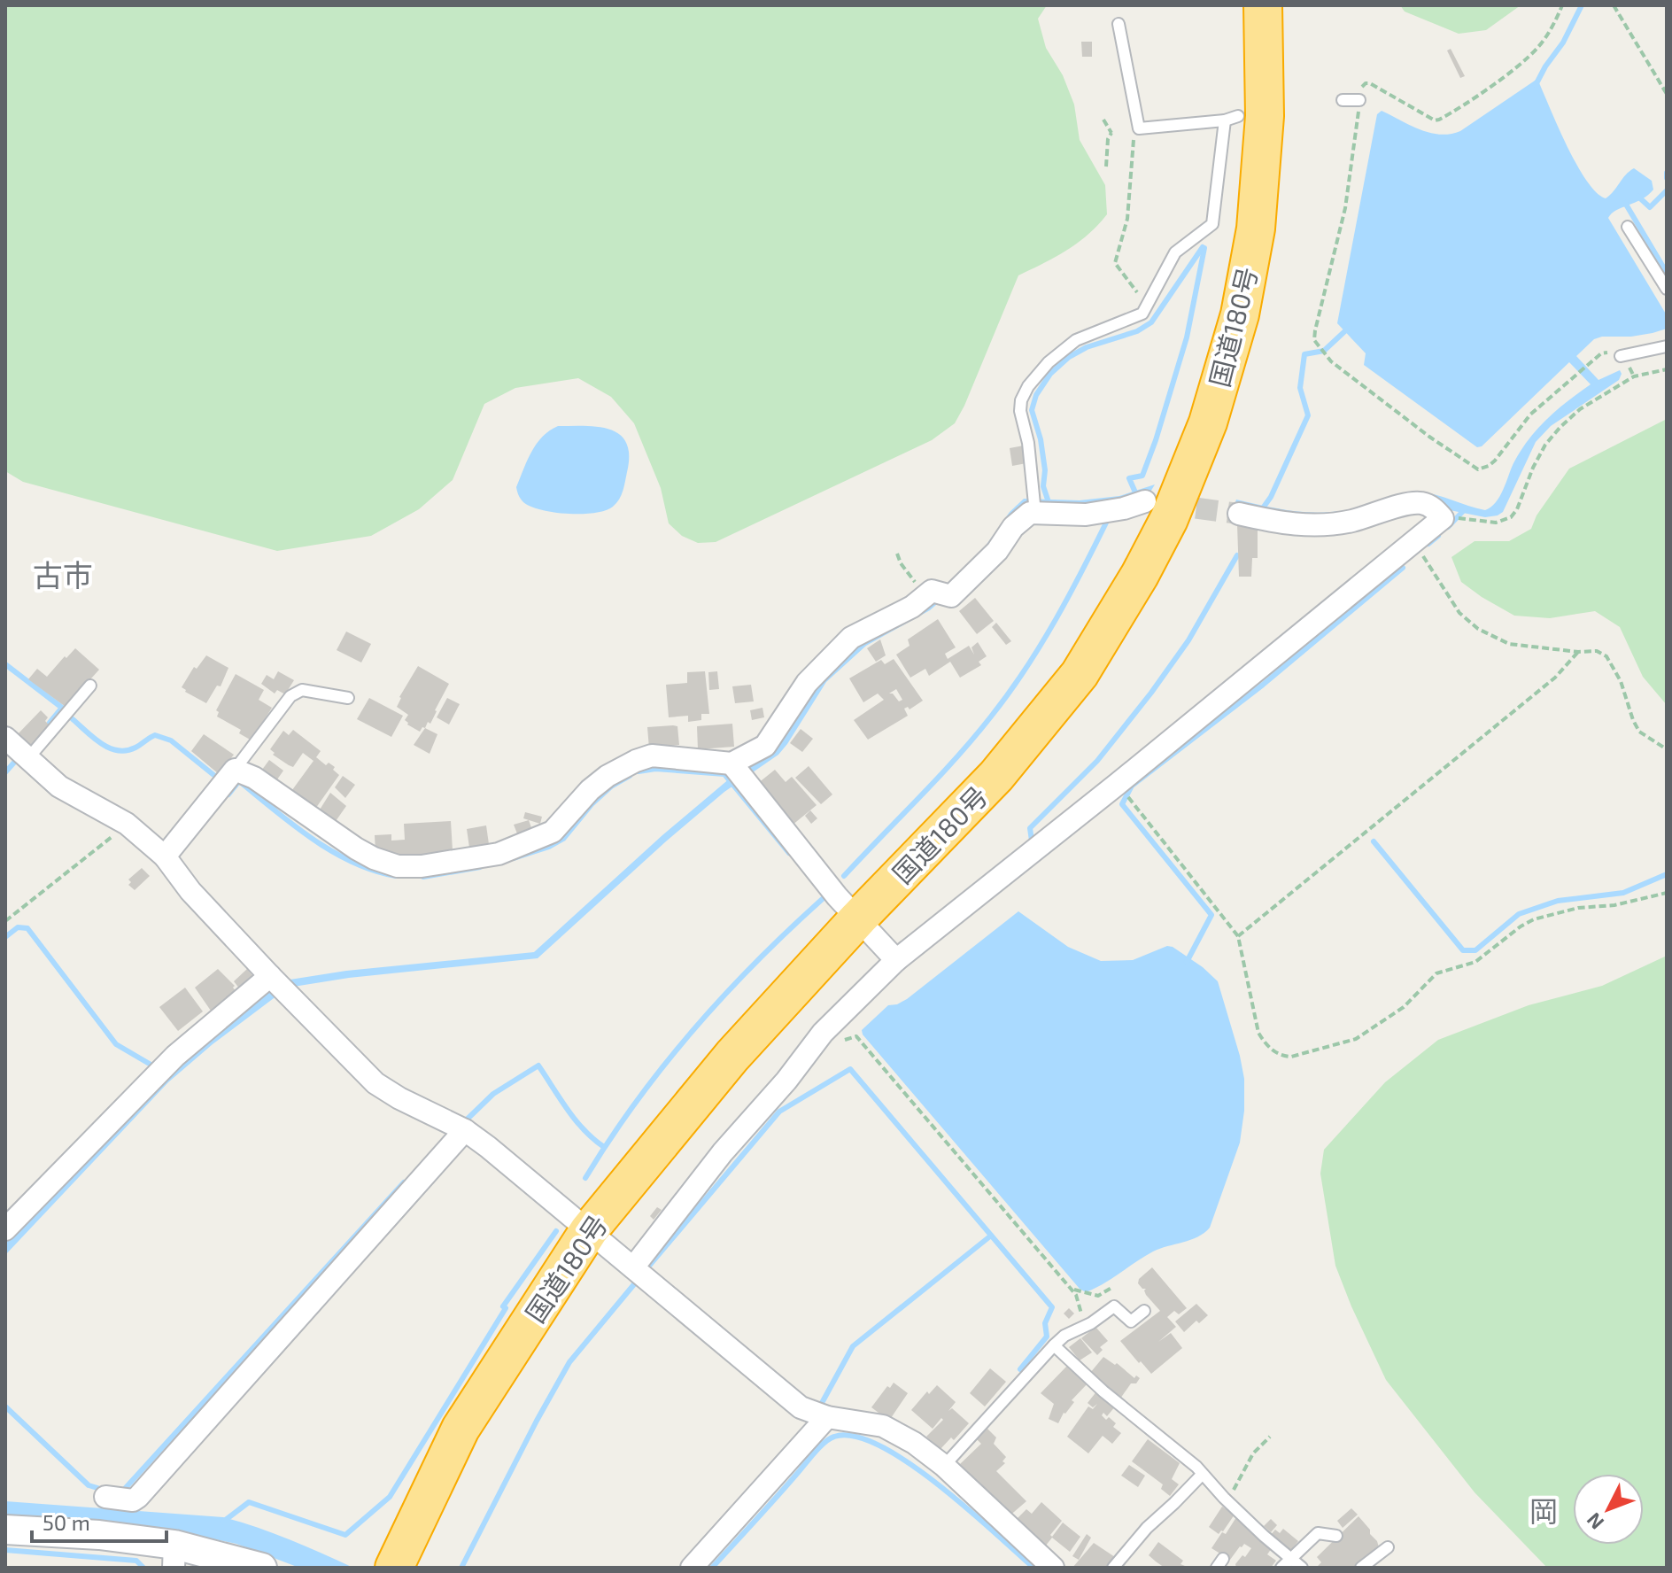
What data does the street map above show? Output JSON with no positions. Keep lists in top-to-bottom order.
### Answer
{
  "streets": {
    "highway": ["国道180号"]
  },
  "districts": ["古市", "岡"],
  "scale_bar": "50 m",
  "north": "bottom left"
}
